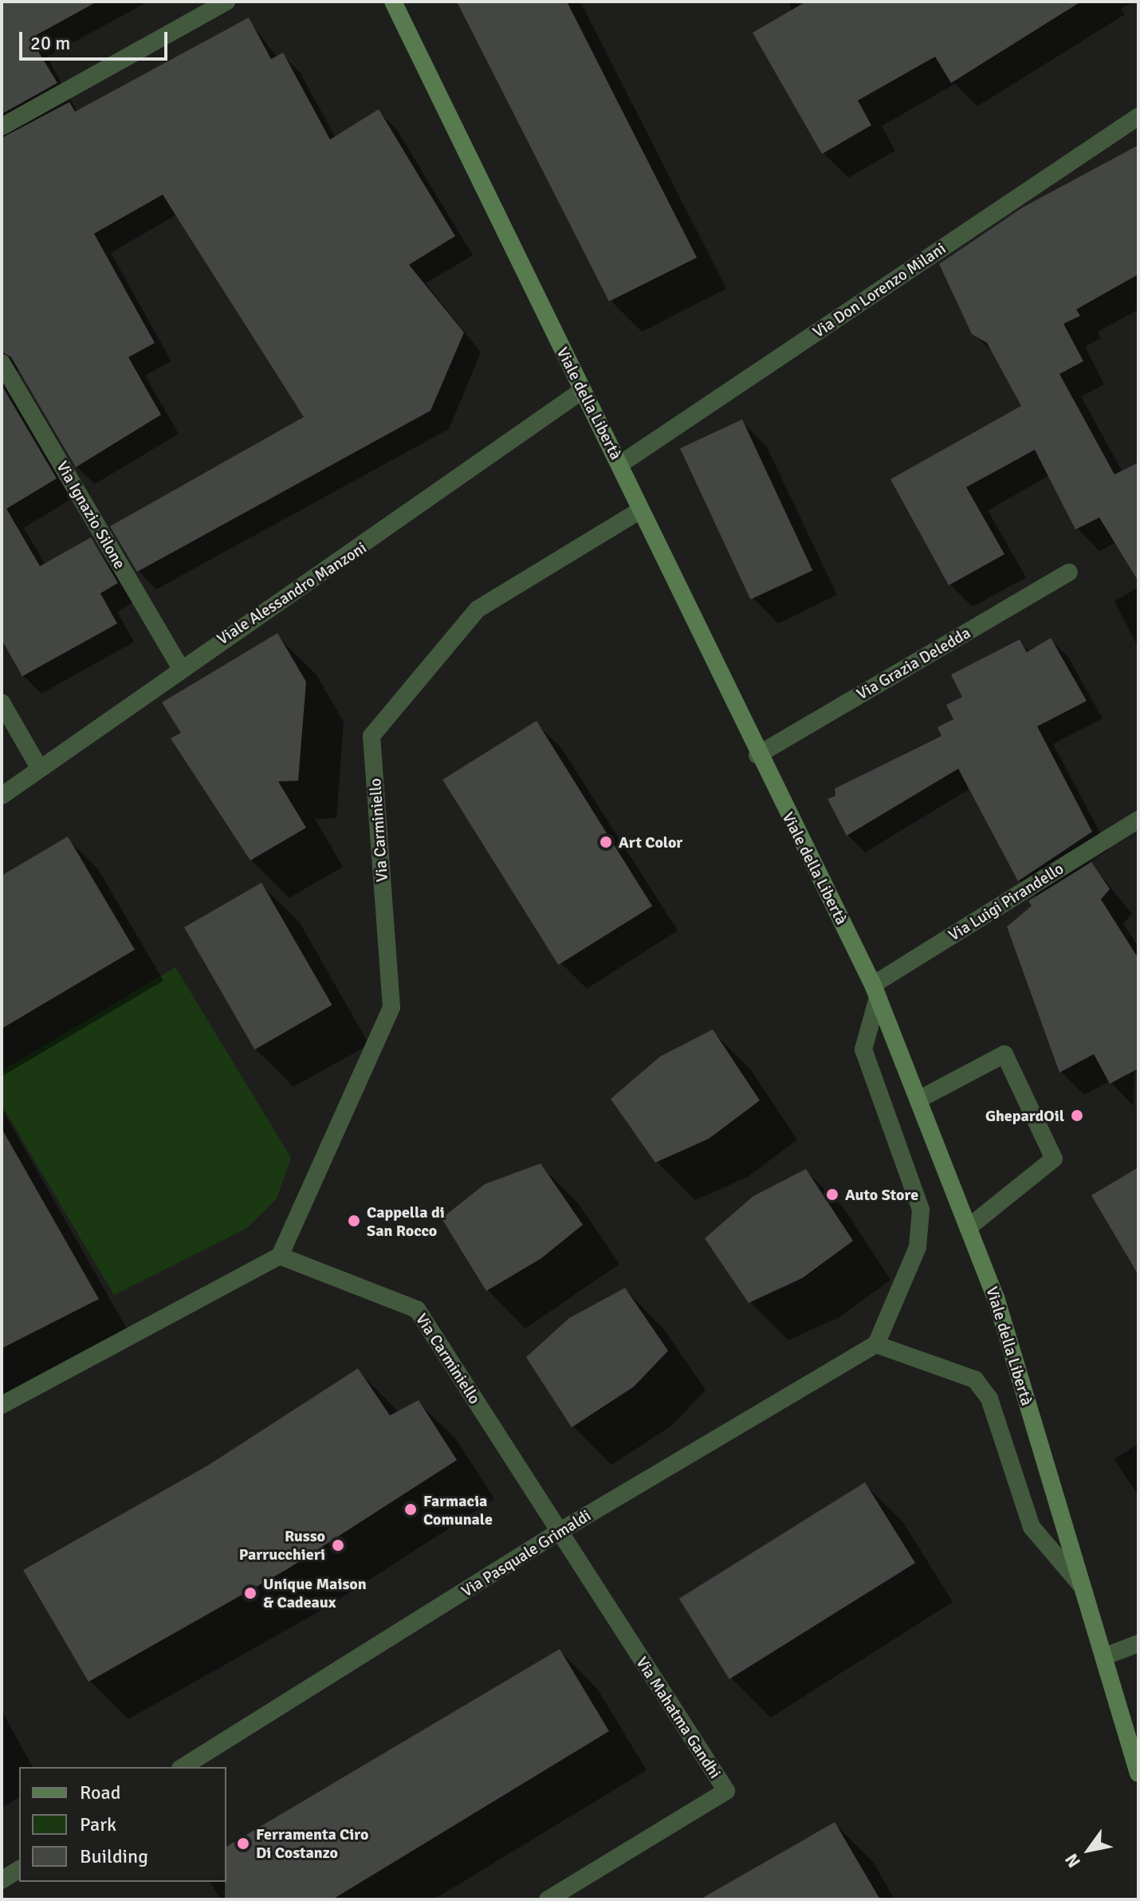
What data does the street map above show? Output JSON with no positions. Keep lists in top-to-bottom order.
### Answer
{
  "streets": {
    "main road": ["Viale della Libertà"],
    "street": [
      "Via Don Lorenzo Milani",
      "Via Ignazio Silone",
      "Viale Alessandro Manzoni",
      "Via Grazia Deledda",
      "Via Carminiello",
      "Via Luigi Pirandello",
      "Via Pasquale Grimaldi",
      "Via Mahatma Gandhi"
    ]
  },
  "crossings": [
    ["Via Don Lorenzo Milani", "Viale della Libertà"],
    ["Viale della Libertà", "Viale Alessandro Manzoni"],
    ["Viale della Libertà", "Via Grazia Deledda"],
    ["Viale della Libertà", "Via Carminiello"],
    ["Viale della Libertà", "Via Luigi Pirandello"],
    ["Via Ignazio Silone", "Viale Alessandro Manzoni"],
    ["Via Carminiello", "Via Pasquale Grimaldi"],
    ["Via Carminiello", "Via Mahatma Gandhi"],
    ["Via Pasquale Grimaldi", "Via Mahatma Gandhi"]
  ],
  "places": [
    "Art Color",
    "GhepardOil",
    "Auto Store",
    "Cappella di San Rocco",
    "Farmacia Comunale",
    "Russo Parrucchieri",
    "Unique Maison & Cadeaux",
    "Ferramenta Ciro Di Costanzo"
  ],
  "legend": ["Road", "Park", "Building"],
  "scale_bar": "20 m",
  "north": "bottom left"
}
